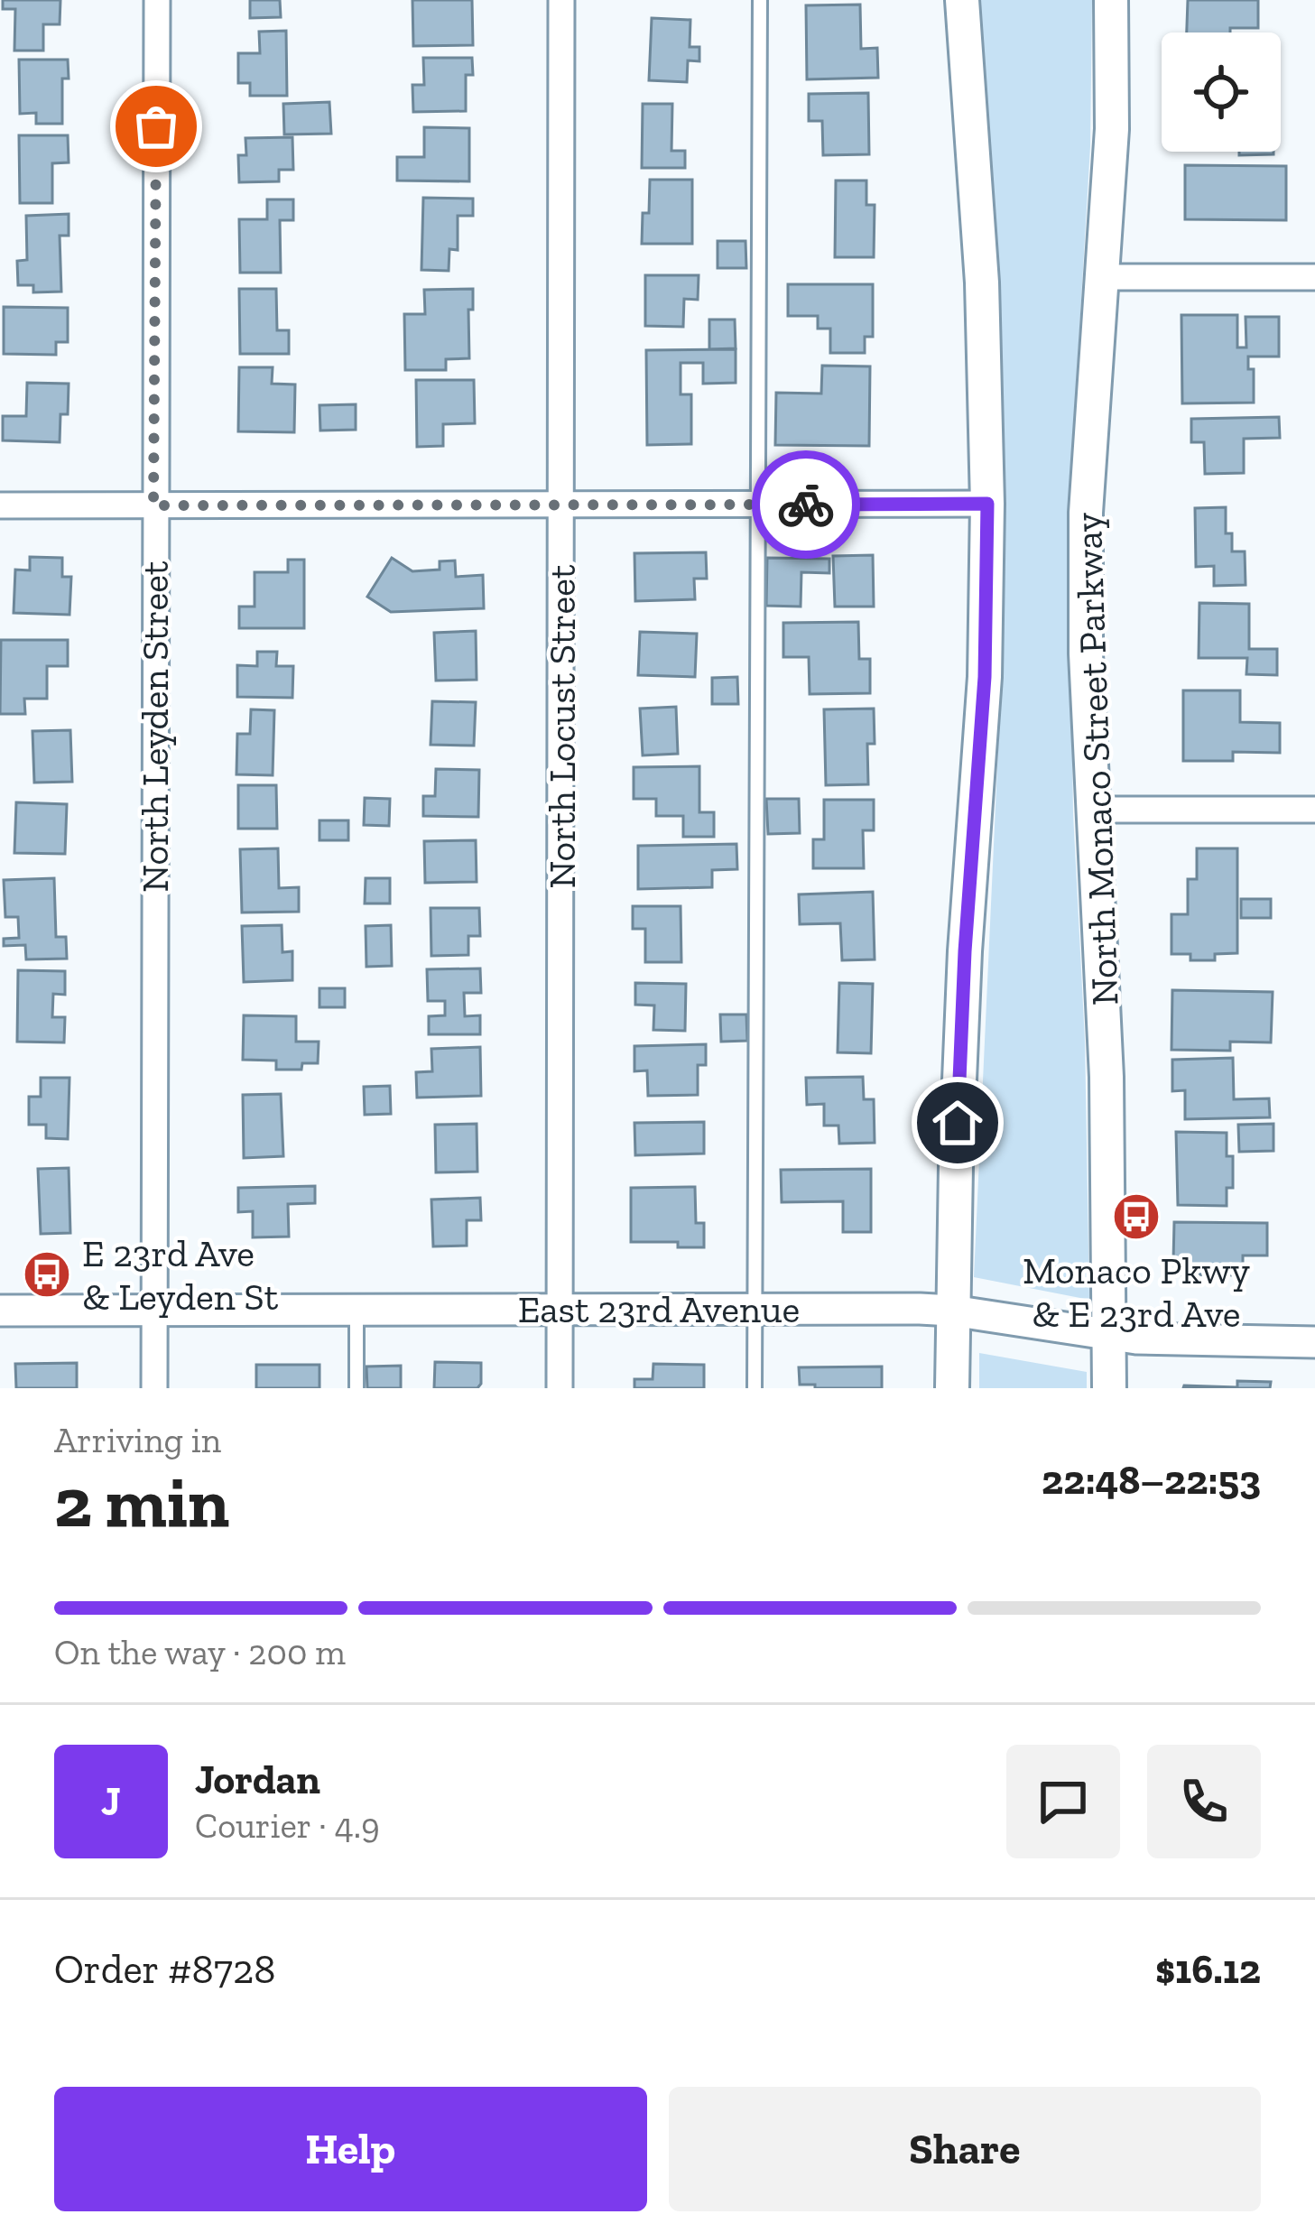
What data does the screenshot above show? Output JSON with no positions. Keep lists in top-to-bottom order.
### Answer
{
  "streets": {
    "main road": ["North Monaco Street Parkway"],
    "street": ["North Leyden Street", "North Locust Street", "East 23rd Avenue"]
  },
  "crossings": [
    ["North Leyden Street", "East 23rd Avenue"],
    ["North Locust Street", "East 23rd Avenue"],
    ["North Monaco Street Parkway", "East 23rd Avenue"]
  ],
  "places": {
    "bus stop": ["Monaco Pkwy & E 23rd Ave", "E 23rd Ave & Leyden St"]
  },
  "page": {
    "heading": ["2 min", "Arriving in", "22:48–22:53"],
    "panel": [
      "Jordan",
      "Courier · 4.9",
      "Order #8728",
      "$16.12"
    ],
    "bar": "On the way · 200 m",
    "round": "J",
    "buttons": ["Help", "Share"]
  }
}
